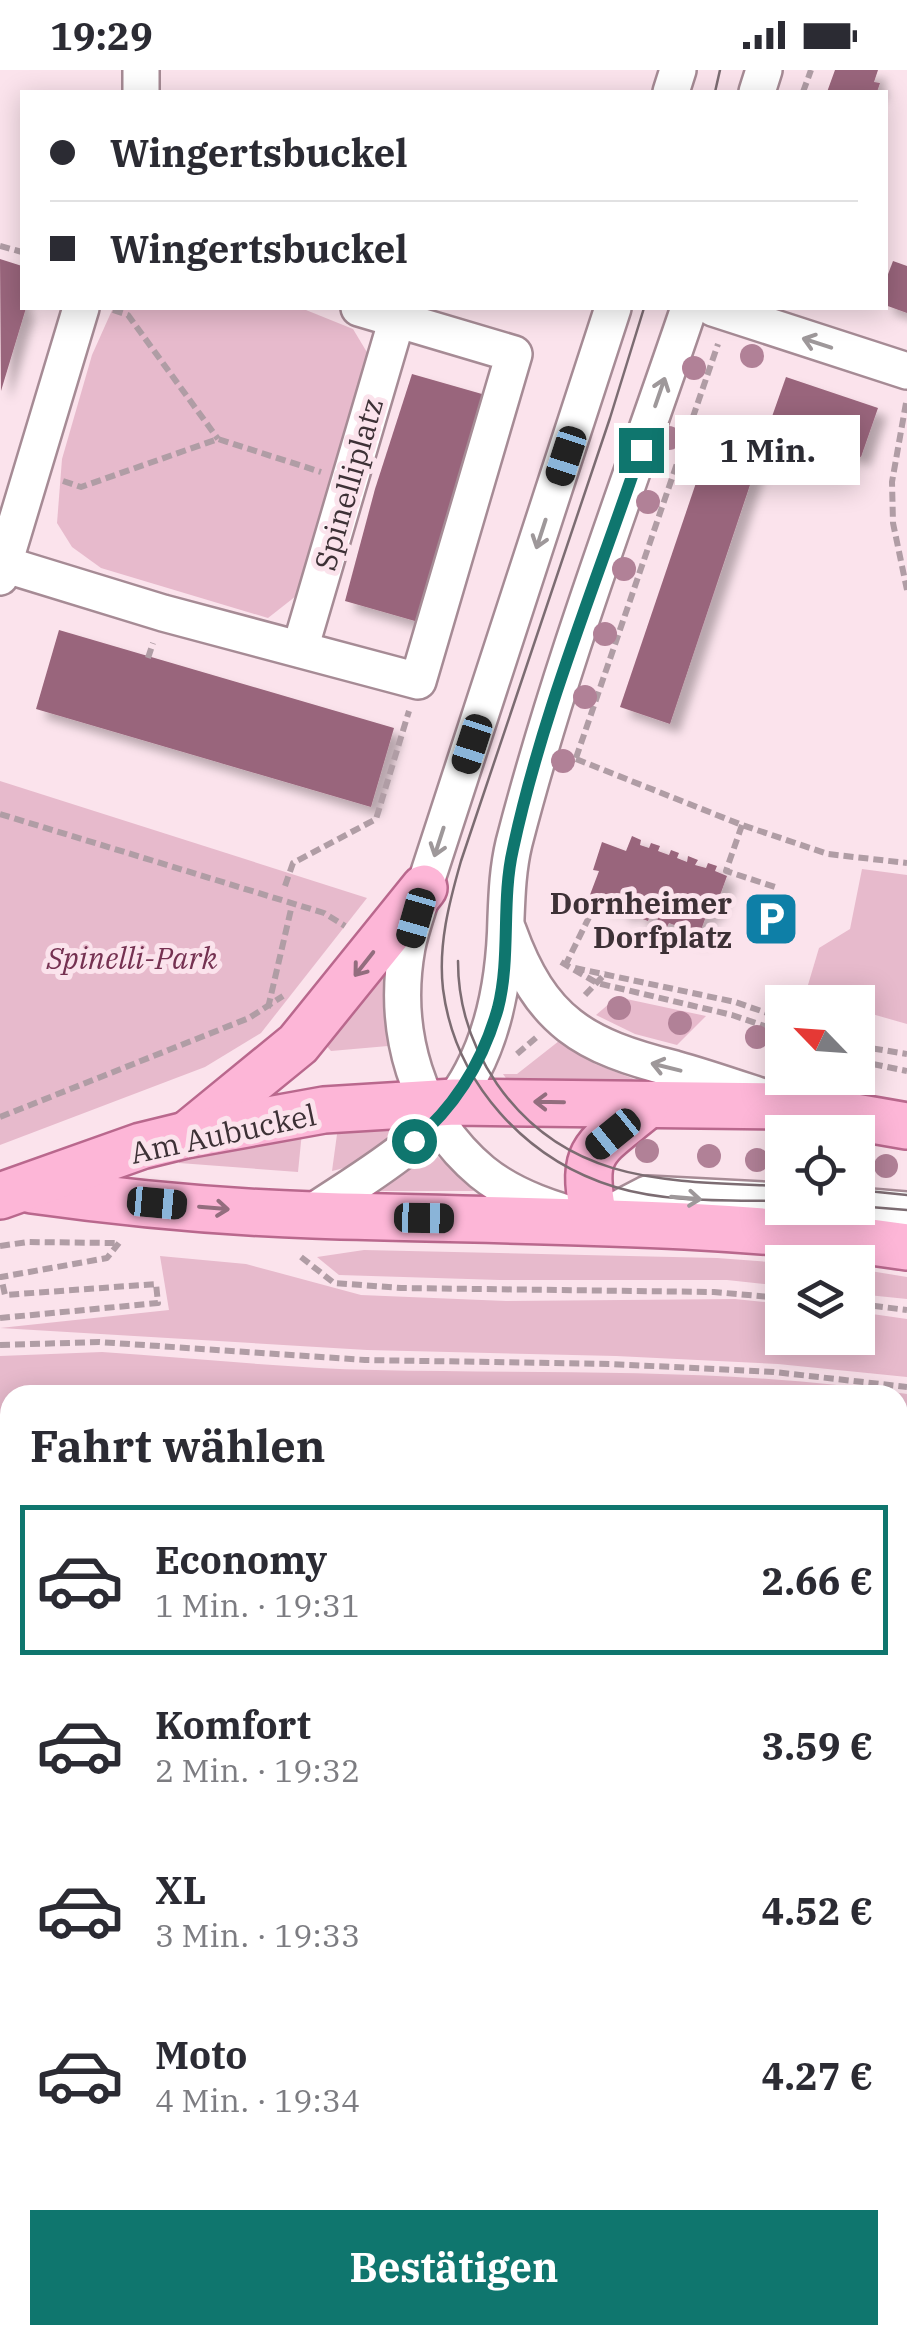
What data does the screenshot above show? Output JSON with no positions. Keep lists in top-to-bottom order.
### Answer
{
  "streets": {
    "main road": ["Am Aubuckel"],
    "street": ["Spinelliplatz"]
  },
  "parks": ["Spinelli-Park"],
  "places": {
    "parking": ["Dornheimer Dorfplatz"]
  },
  "north": "top left",
  "page": {
    "status": "19:29",
    "banner": ["Wingertsbuckel", "Wingertsbuckel"],
    "bubble": "1 Min.",
    "heading": "Fahrt wählen",
    "list": [
      {
        "name": "Economy",
        "note": "1 Min. · 19:31",
        "value": "2.66 €"
      },
      {
        "name": "Komfort",
        "note": "2 Min. · 19:32",
        "value": "3.59 €"
      },
      {
        "name": "XL",
        "note": "3 Min. · 19:33",
        "value": "4.52 €"
      },
      {
        "name": "Moto",
        "note": "4 Min. · 19:34",
        "value": "4.27 €"
      }
    ],
    "buttons": "Bestätigen"
  }
}
